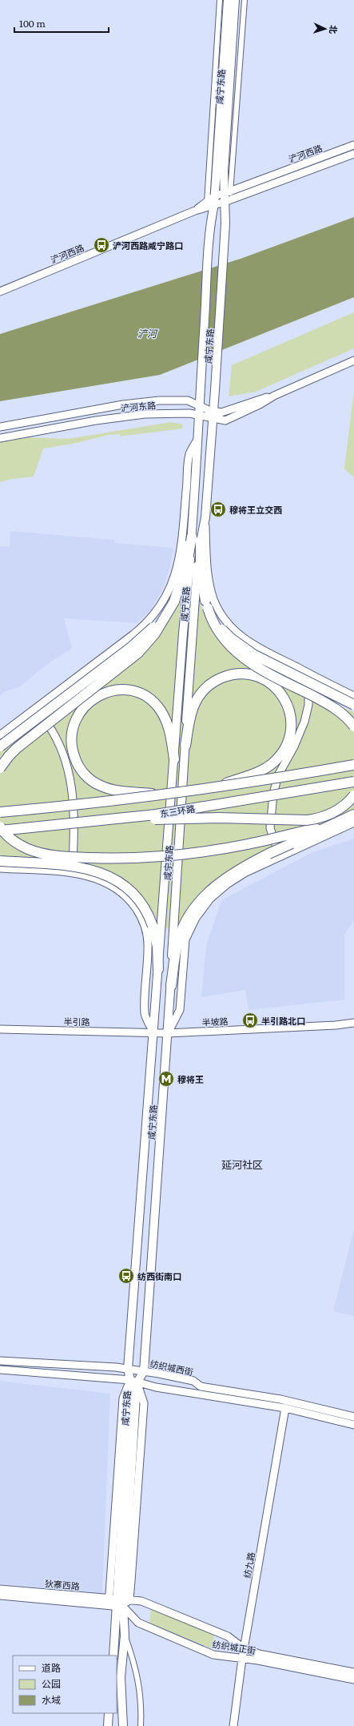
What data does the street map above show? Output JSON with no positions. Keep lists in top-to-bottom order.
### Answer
{
  "streets": {
    "highway": ["东三环路"],
    "main road": ["咸宁东路"],
    "street": [
      "浐河西路",
      "浐河东路",
      "半引路",
      "半坡路",
      "纺织城西街",
      "纺九路",
      "狄寨西路",
      "纺织城正街"
    ]
  },
  "crossings": [
    ["咸宁东路", "浐河西路"],
    ["咸宁东路", "浐河东路"],
    ["咸宁东路", "半引路"],
    ["咸宁东路", "半坡路"],
    ["咸宁东路", "纺织城西街"],
    ["咸宁东路", "狄寨西路"],
    ["咸宁东路", "纺织城正街"],
    ["半引路", "半坡路"],
    ["纺九路", "纺织城正街"],
    ["狄寨西路", "纺织城正街"]
  ],
  "districts": ["延河社区"],
  "water": ["浐河"],
  "places": {
    "bus stop": [
      "浐河西路咸宁路口",
      "穆将王立交西",
      "半引路北口",
      "纺西街南口"
    ],
    "metro station": ["穆将王"]
  },
  "legend": ["道路", "公园", "水域"],
  "scale_bar": "100 m",
  "north": "right"
}
